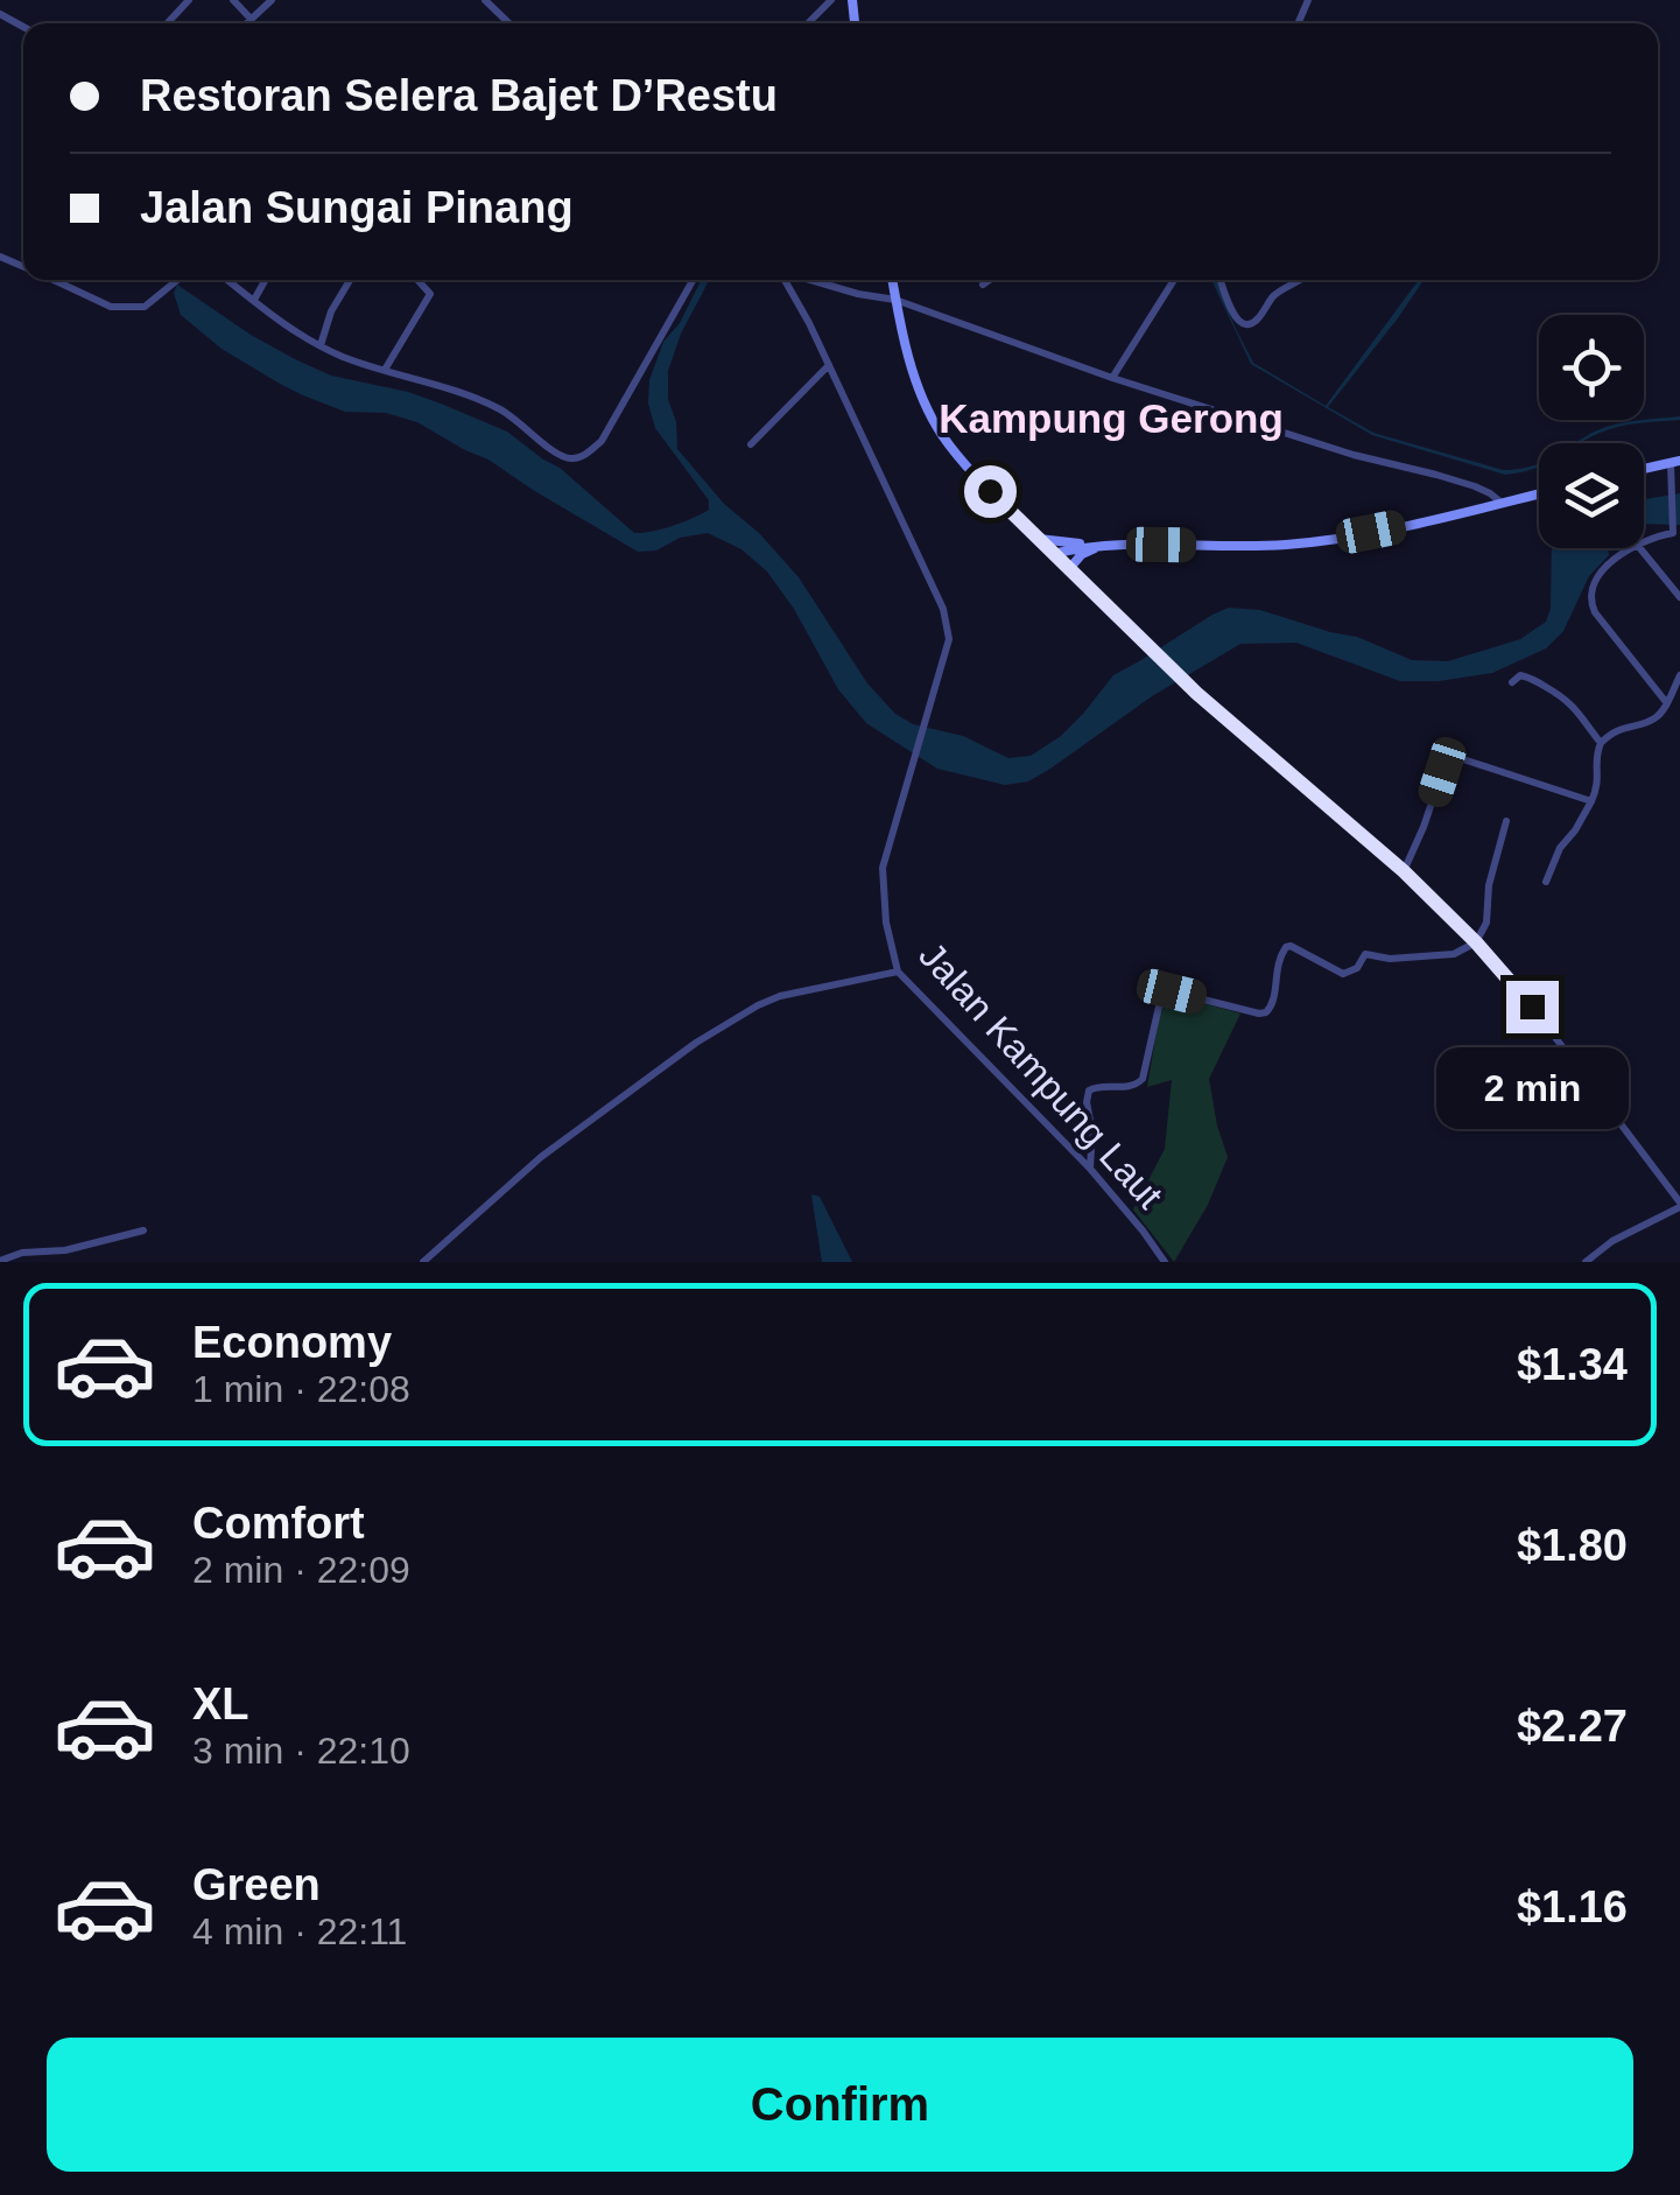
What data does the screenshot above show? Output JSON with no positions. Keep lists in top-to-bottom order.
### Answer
{
  "streets": {
    "street": ["Jalan Kampung Laut"]
  },
  "districts": ["Kampung Gerong"],
  "page": {
    "banner": ["Restoran Selera Bajet D’Restu", "Jalan Sungai Pinang"],
    "bubble": "2 min",
    "list": [
      {
        "name": "Economy",
        "note": "1 min · 22:08",
        "value": "$1.34"
      },
      {
        "name": "Comfort",
        "note": "2 min · 22:09",
        "value": "$1.80"
      },
      {
        "name": "XL",
        "note": "3 min · 22:10",
        "value": "$2.27"
      },
      {
        "name": "Green",
        "note": "4 min · 22:11",
        "value": "$1.16"
      }
    ],
    "buttons": "Confirm"
  }
}
